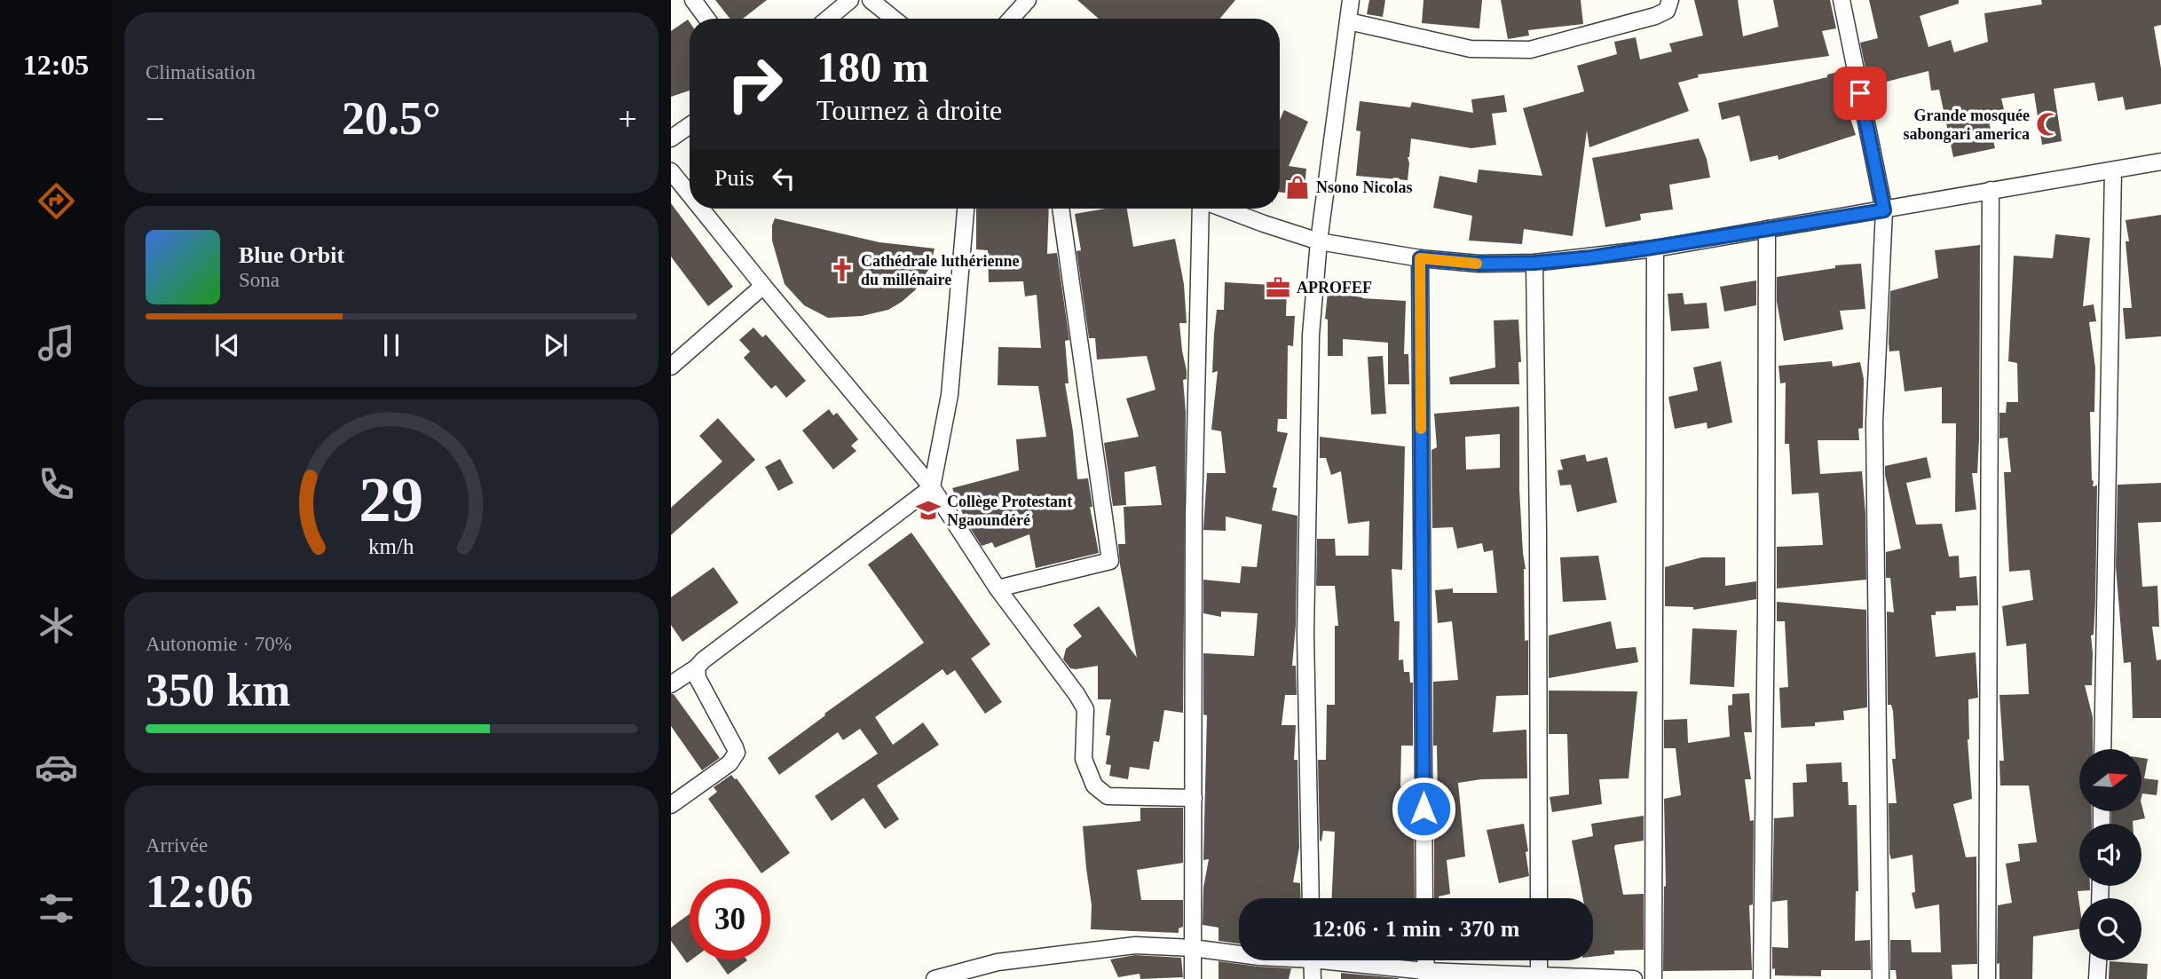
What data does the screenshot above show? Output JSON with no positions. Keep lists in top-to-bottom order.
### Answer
{
  "places": {
    "mosque": ["Grande mosquée sabongari america"],
    "shop": ["Nsono Nicolas"],
    "church": ["Cathédrale luthérienne du millénaire"],
    "office": ["APROFEF"],
    "school or university": ["Collège Protestant Ngaoundéré"]
  },
  "north": "right",
  "page": {
    "tabs": "12:05",
    "tile": [
      "Climatisation",
      ["Autonomie · 70%", "350 km"],
      ["Arrivée", "12:06"]
    ],
    "turn": ["180 m", "Tournez à droite"],
    "heat": ["−", "20.5°", "+"],
    "then": "Puis",
    "song": ["Blue Orbit", "Sona"],
    "limit": "30",
    "trip": "12:06 · 1 min · 370 m",
    "gauge": ["29", "km/h"]
  }
}
